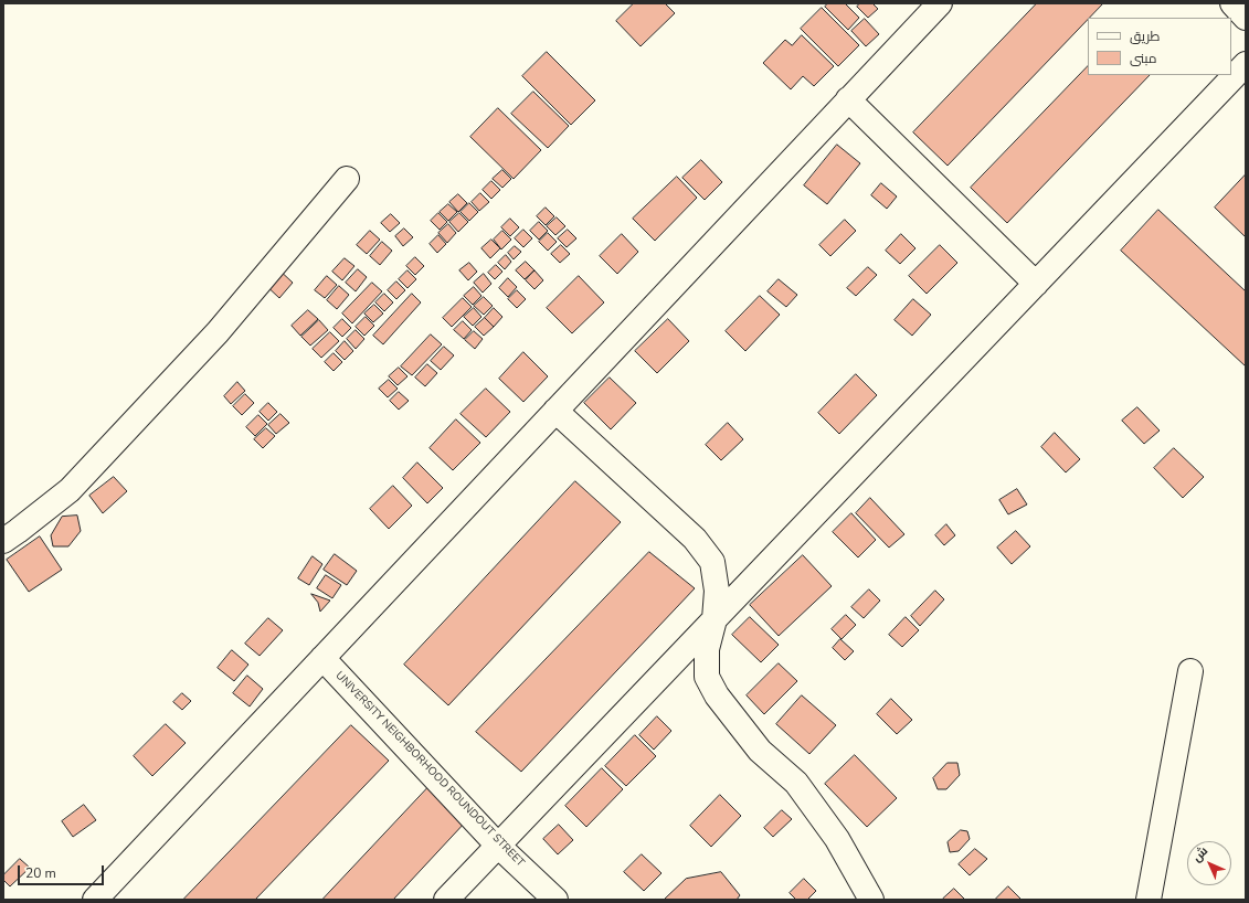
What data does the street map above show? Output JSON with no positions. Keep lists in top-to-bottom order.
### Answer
{
  "streets": {
    "street": ["UNIVERSITY NEIGHBORHOOD ROUNDOUT STREET"]
  },
  "legend": ["طريق", "مبنى"],
  "scale_bar": "20 m",
  "north": "top left"
}
